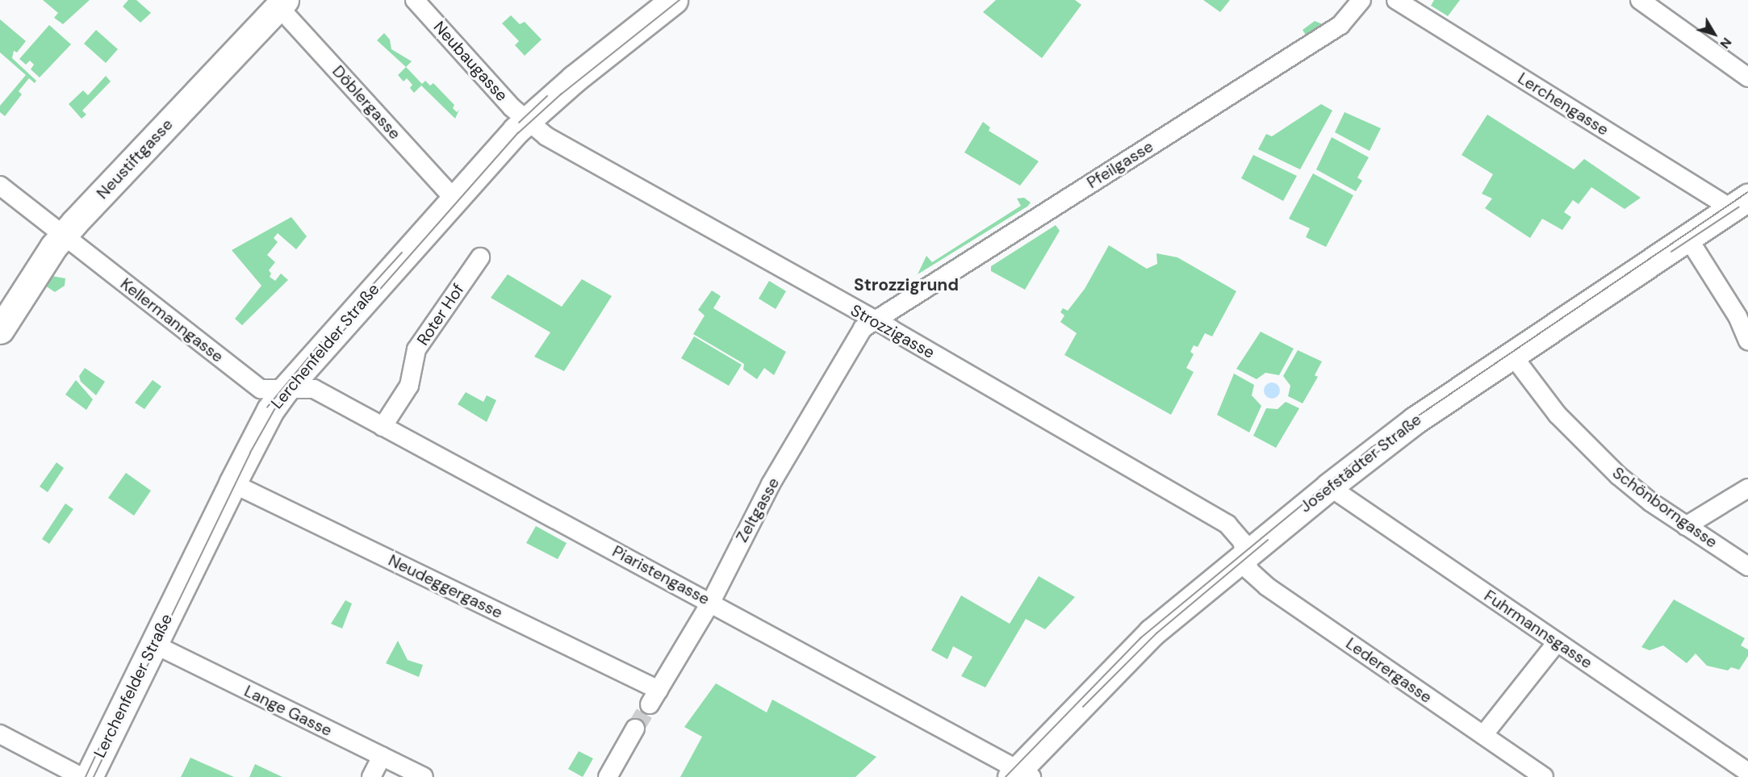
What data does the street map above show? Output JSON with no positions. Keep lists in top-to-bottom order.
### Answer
{
  "streets": {
    "main road": ["Neustiftgasse", "Lerchenfelder Straße", "Josefstädter Straße"],
    "street": [
      "Neubaugasse",
      "Döblergasse",
      "Lerchengasse",
      "Pfeilgasse",
      "Roter Hof",
      "Kellermanngasse",
      "Strozzigasse",
      "Schönborngasse",
      "Zeltgasse",
      "Piaristengasse",
      "Neudeggergasse",
      "Fuhrmannsgasse",
      "Lederergasse",
      "Lange Gasse"
    ]
  },
  "crossings": [
    ["Neubaugasse", "Strozzigasse"],
    ["Neubaugasse", "Lerchenfelder Straße"],
    ["Döblergasse", "Neustiftgasse"],
    ["Döblergasse", "Lerchenfelder Straße"],
    ["Lerchengasse", "Josefstädter Straße"],
    ["Neustiftgasse", "Kellermanngasse"],
    ["Pfeilgasse", "Strozzigasse"],
    ["Pfeilgasse", "Zeltgasse"],
    ["Roter Hof", "Piaristengasse"],
    ["Kellermanngasse", "Lerchenfelder Straße"],
    ["Kellermanngasse", "Piaristengasse"],
    ["Strozzigasse", "Lerchenfelder Straße"],
    ["Strozzigasse", "Josefstädter Straße"],
    ["Strozzigasse", "Zeltgasse"],
    ["Strozzigasse", "Lederergasse"],
    ["Lerchenfelder Straße", "Piaristengasse"],
    ["Lerchenfelder Straße", "Neudeggergasse"],
    ["Lerchenfelder Straße", "Lange Gasse"],
    ["Josefstädter Straße", "Schönborngasse"],
    ["Josefstädter Straße", "Piaristengasse"],
    ["Josefstädter Straße", "Fuhrmannsgasse"],
    ["Josefstädter Straße", "Lederergasse"],
    ["Zeltgasse", "Piaristengasse"],
    ["Zeltgasse", "Neudeggergasse"]
  ],
  "districts": ["Strozzigrund"],
  "north": "bottom right"
}
